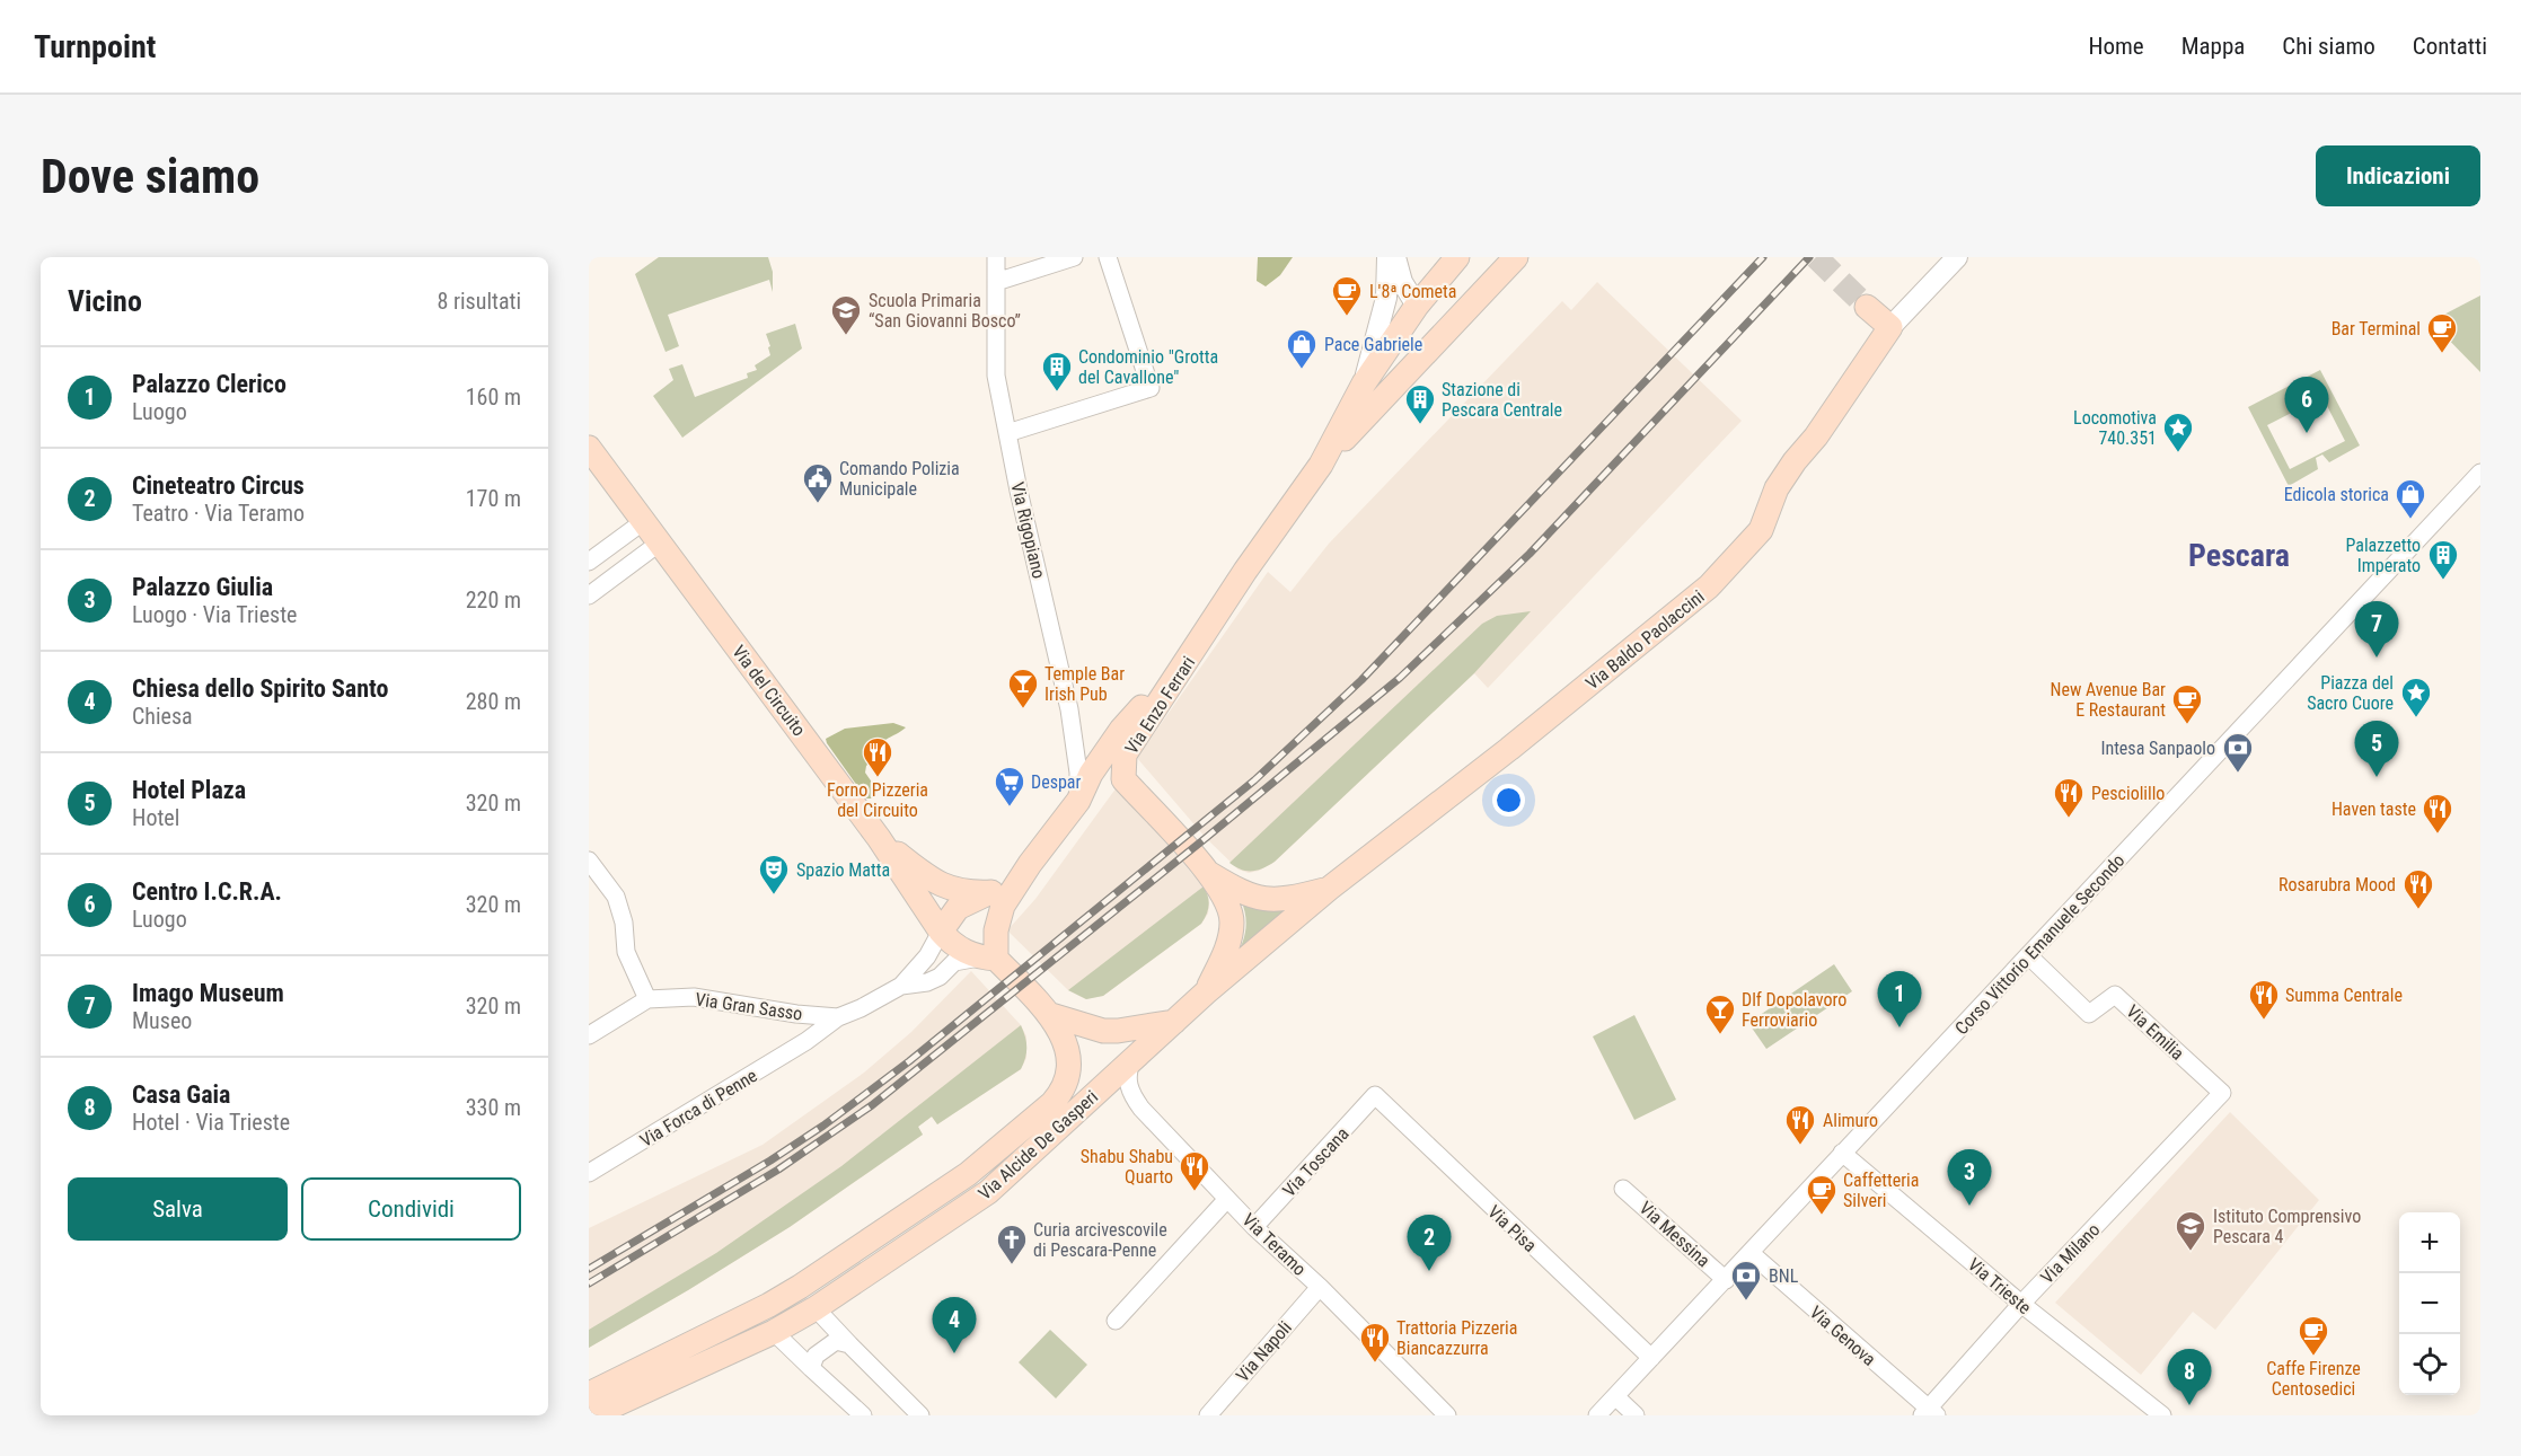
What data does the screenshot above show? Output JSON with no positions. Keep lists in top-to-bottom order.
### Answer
{
  "streets": {
    "main road": [
      "Via Baldo Paolaccini",
      "Via del Circuito",
      "Via Enzo Ferrari",
      "Via Alcide De Gasperi"
    ],
    "street": [
      "Via Rigopiano",
      "Corso Vittorio Emanuele Secondo",
      "Via Gran Sasso",
      "Via Emilia",
      "Via Forca di Penne",
      "Via Toscana",
      "Via Pisa",
      "Via Messina",
      "Via Teramo",
      "Via Milano",
      "Via Trieste",
      "Via Genova",
      "Via Napoli"
    ]
  },
  "crossings": [
    ["Via Rigopiano", "Via Baldo Paolaccini"],
    ["Via Rigopiano", "Via del Circuito"],
    ["Via Rigopiano", "Via Enzo Ferrari"],
    ["Via Rigopiano", "Via Forca di Penne"],
    ["Via Rigopiano", "Via Alcide De Gasperi"],
    ["Via Baldo Paolaccini", "Via del Circuito"],
    ["Via Baldo Paolaccini", "Via Enzo Ferrari"],
    ["Via Baldo Paolaccini", "Via Forca di Penne"],
    ["Via Baldo Paolaccini", "Via Alcide De Gasperi"],
    ["Via del Circuito", "Via Enzo Ferrari"],
    ["Via del Circuito", "Via Forca di Penne"],
    ["Via del Circuito", "Via Alcide De Gasperi"],
    ["Via Enzo Ferrari", "Via Forca di Penne"],
    ["Via Enzo Ferrari", "Via Alcide De Gasperi"],
    ["Corso Vittorio Emanuele Secondo", "Via Emilia"],
    ["Corso Vittorio Emanuele Secondo", "Via Pisa"],
    ["Corso Vittorio Emanuele Secondo", "Via Messina"],
    ["Corso Vittorio Emanuele Secondo", "Via Trieste"],
    ["Corso Vittorio Emanuele Secondo", "Via Genova"],
    ["Via Gran Sasso", "Via Forca di Penne"],
    ["Via Emilia", "Via Milano"],
    ["Via Forca di Penne", "Via Alcide De Gasperi"],
    ["Via Alcide De Gasperi", "Via Teramo"],
    ["Via Toscana", "Via Pisa"],
    ["Via Toscana", "Via Teramo"],
    ["Via Teramo", "Via Napoli"],
    ["Via Milano", "Via Trieste"],
    ["Via Milano", "Via Genova"]
  ],
  "districts": ["Pescara"],
  "places": {
    "cafe": [
      "L'8ª Cometa",
      "Bar Terminal",
      "New Avenue Bar E Restaurant",
      "Caffetteria Silveri",
      "Caffe Firenze Centosedici"
    ],
    "school or university": ["Scuola Primaria “San Giovanni Bosco”", "Istituto Comprensivo Pescara 4"],
    "shop": ["Pace Gabriele", "Edicola storica"],
    "building": ["Condominio \"Grotta del Cavallone\"", "Stazione di Pescara Centrale", "Palazzetto Imperato"],
    "place": ["Locomotiva 740.351", "Piazza del Sacro Cuore"],
    "public building": ["Comando Polizia Municipale"],
    "bar": ["Temple Bar Irish Pub", "Dlf Dopolavoro Ferroviario"],
    "bank": ["Intesa Sanpaolo", "BNL"],
    "restaurant": [
      "Forno Pizzeria del Circuito",
      "Pesciolillo",
      "Haven taste",
      "Rosarubra Mood",
      "Summa Centrale",
      "Alimuro",
      "Shabu Shabu Quarto",
      "Trattoria Pizzeria Biancazzurra"
    ],
    "supermarket": ["Despar"],
    "theatre": ["Spazio Matta"],
    "church": ["Curia arcivescovile di Pescara-Penne"]
  },
  "page": {
    "header": "Turnpoint",
    "nav": [
      "Home",
      "Mappa",
      "Chi siamo",
      "Contatti"
    ],
    "buttons": [
      "Indicazioni",
      ["Salva", "Condividi"]
    ],
    "title": "Dove siamo",
    "heading": ["Vicino", "8 risultati"],
    "list": [
      {
        "mark": "1",
        "name": "Palazzo Clerico",
        "note": "Luogo",
        "value": "160 m"
      },
      {
        "mark": "2",
        "name": "Cineteatro Circus",
        "note": "Teatro · Via Teramo",
        "value": "170 m"
      },
      {
        "mark": "3",
        "name": "Palazzo Giulia",
        "note": "Luogo · Via Trieste",
        "value": "220 m"
      },
      {
        "mark": "4",
        "name": "Chiesa dello Spirito Santo",
        "note": "Chiesa",
        "value": "280 m"
      },
      {
        "mark": "5",
        "name": "Hotel Plaza",
        "note": "Hotel",
        "value": "320 m"
      },
      {
        "mark": "6",
        "name": "Centro I.C.R.A.",
        "note": "Luogo",
        "value": "320 m"
      },
      {
        "mark": "7",
        "name": "Imago Museum",
        "note": "Museo",
        "value": "320 m"
      },
      {
        "mark": "8",
        "name": "Casa Gaia",
        "note": "Hotel · Via Trieste",
        "value": "330 m"
      }
    ],
    "pins": [
      "6",
      "7",
      "5",
      "1",
      "3",
      "2",
      "4",
      "8"
    ],
    "map_buttons": ["+", "−"]
  }
}
